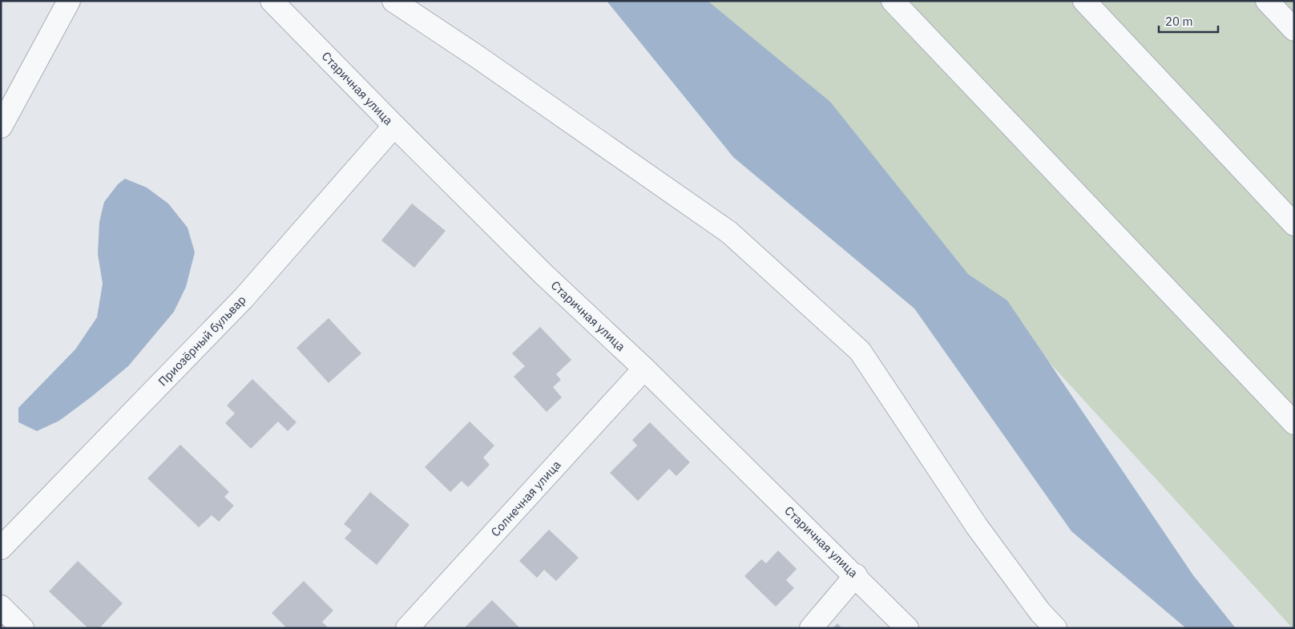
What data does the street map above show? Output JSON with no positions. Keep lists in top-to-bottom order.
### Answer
{
  "streets": {
    "street": ["Старичная улица", "Приозёрный бульвар", "Солнечная улица"]
  },
  "crossings": [
    ["Старичная улица", "Приозёрный бульвар"],
    ["Старичная улица", "Солнечная улица"]
  ],
  "scale_bar": "20 m"
}
